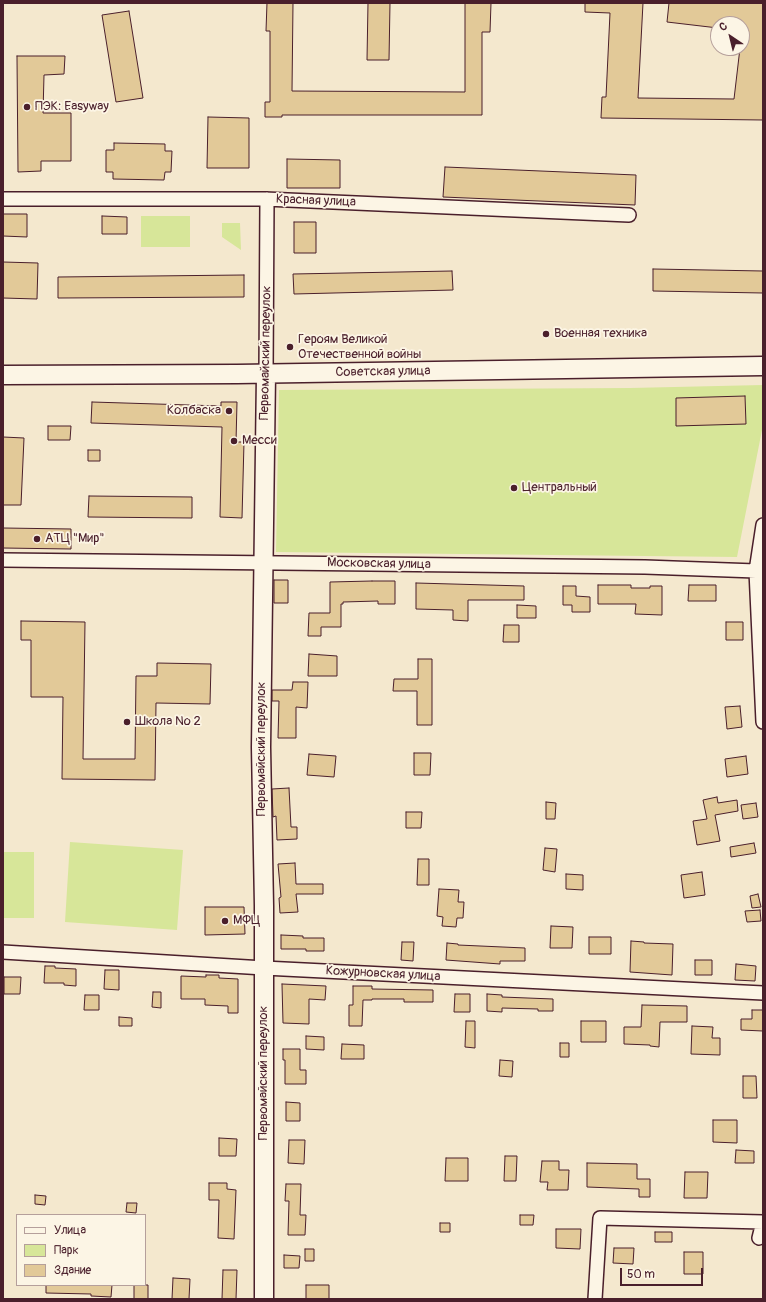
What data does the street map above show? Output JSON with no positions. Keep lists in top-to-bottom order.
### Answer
{
  "streets": {
    "street": [
      "Красная улица",
      "Первомайский переулок",
      "Советская улица",
      "Московская улица",
      "Кожурновская улица"
    ]
  },
  "crossings": [
    ["Красная улица", "Первомайский переулок"],
    ["Первомайский переулок", "Советская улица"],
    ["Первомайский переулок", "Московская улица"],
    ["Первомайский переулок", "Кожурновская улица"]
  ],
  "places": [
    "ПЭК: Easyway",
    "Военная техника",
    "Героям Великой Отечественной войны",
    "Колбаска",
    "Месси",
    "Центральный",
    "АТЦ \"Мир\"",
    "Школа № 2",
    "МФЦ"
  ],
  "legend": ["Улица", "Парк", "Здание"],
  "scale_bar": "50 m",
  "north": "top left"
}
